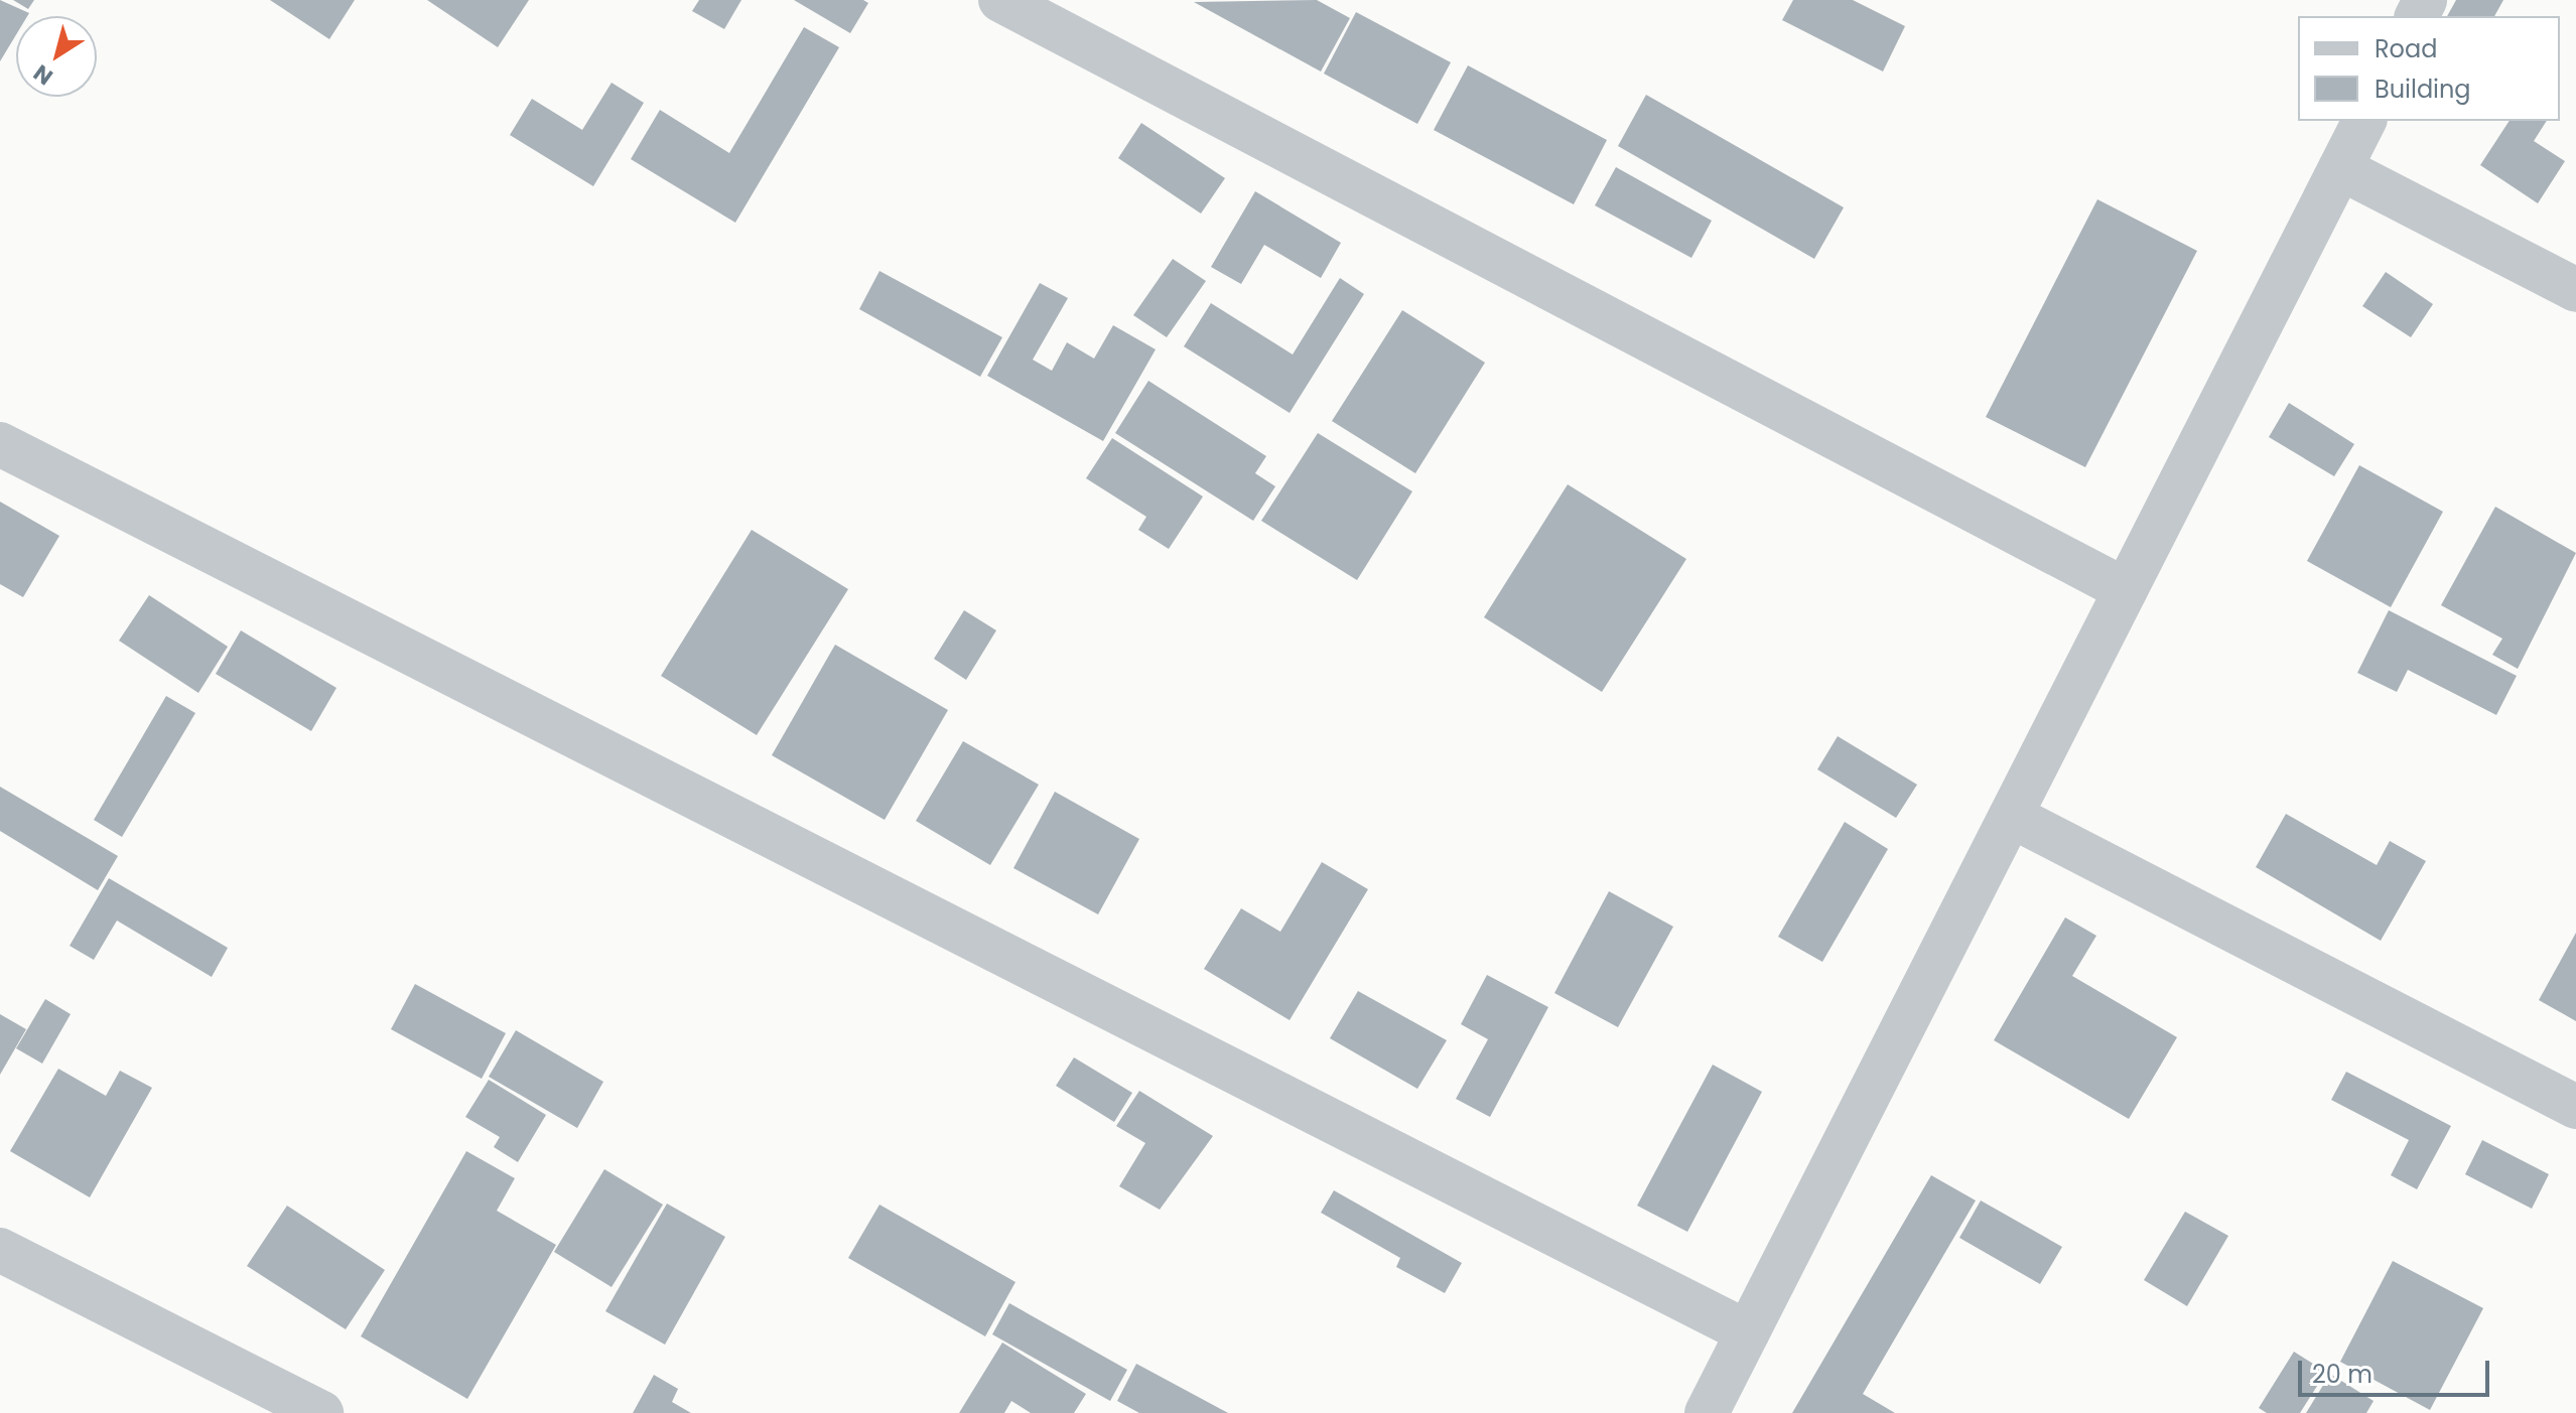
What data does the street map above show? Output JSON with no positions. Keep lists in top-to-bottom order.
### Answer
{
  "legend": ["Road", "Building"],
  "scale_bar": "20 m",
  "north": "bottom left"
}
